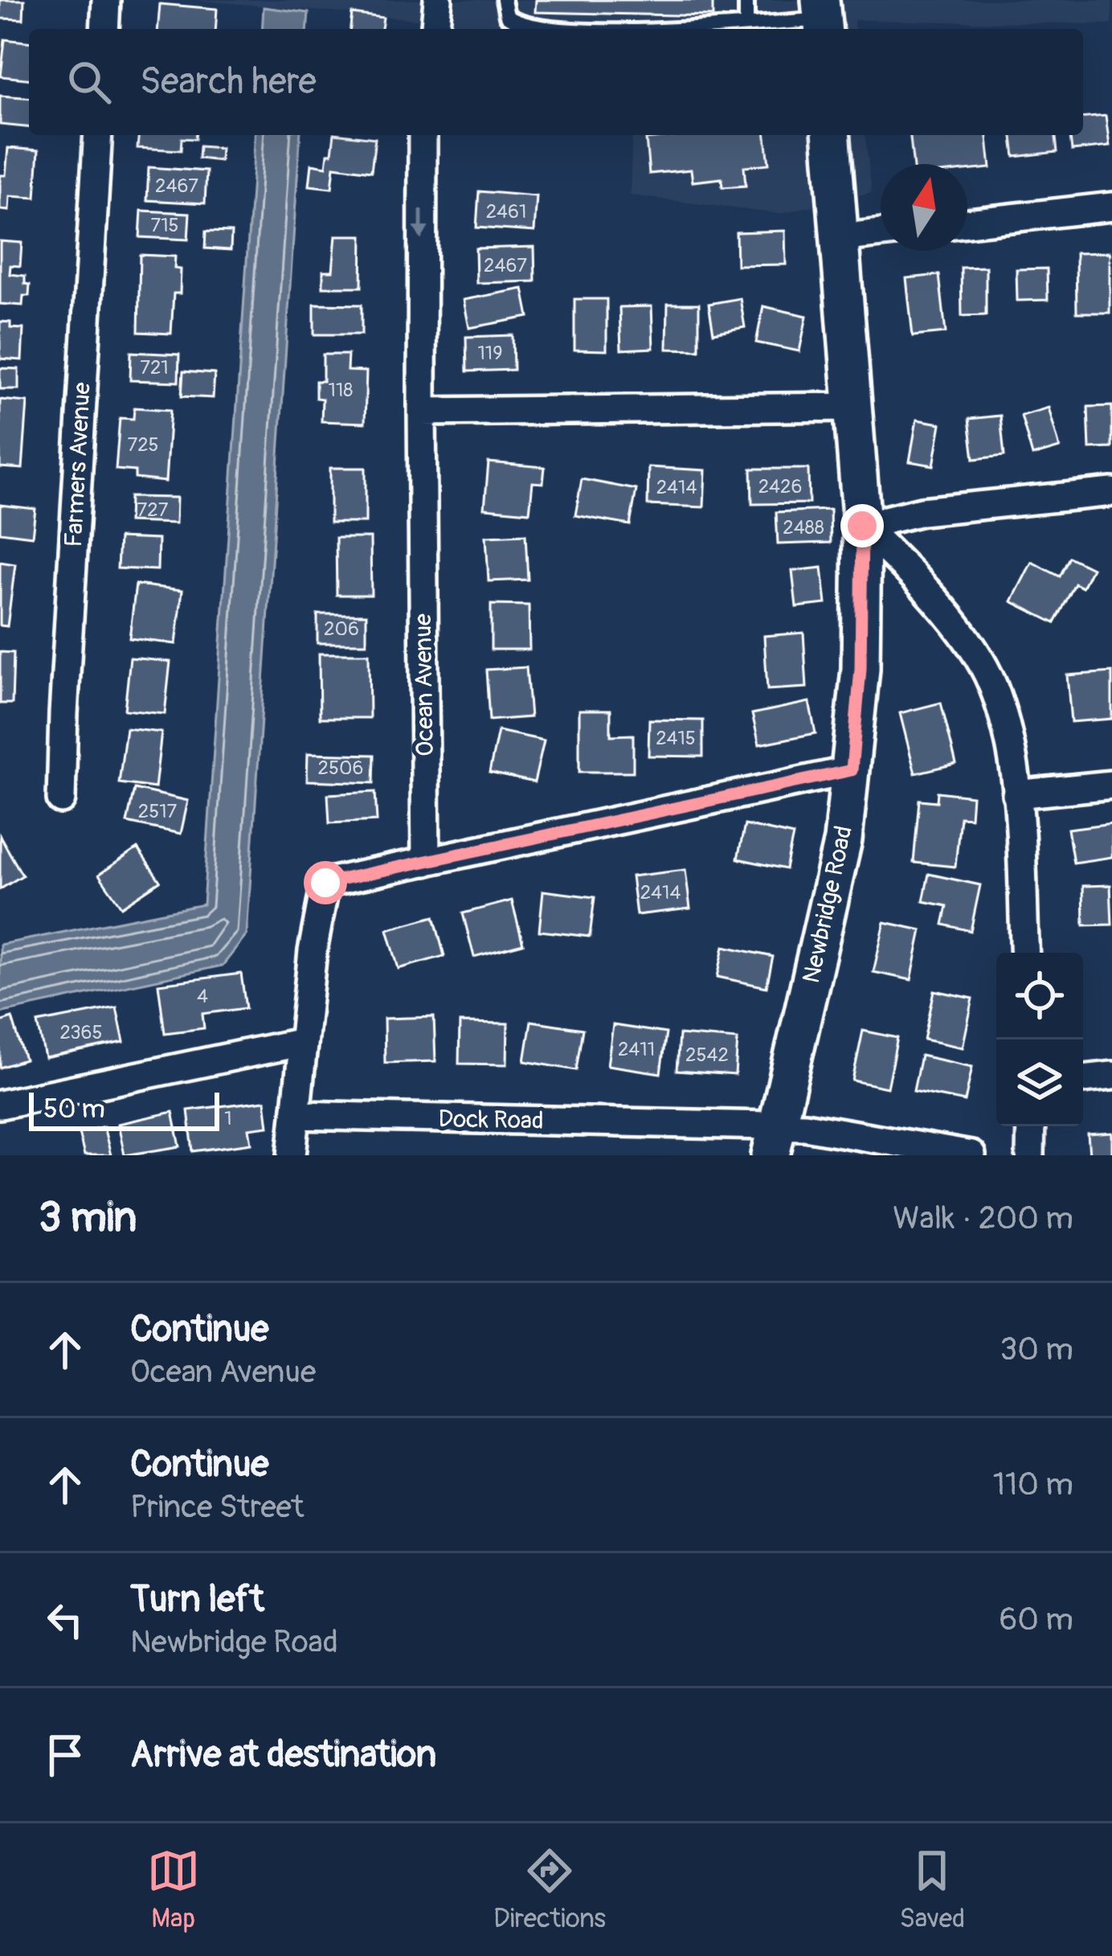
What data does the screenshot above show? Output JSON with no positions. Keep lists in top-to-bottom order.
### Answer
{
  "streets": {
    "street": [
      "Farmers Avenue",
      "Ocean Avenue",
      "Newbridge Road",
      "Dock Road"
    ]
  },
  "crossings": [
    ["Newbridge Road", "Dock Road"]
  ],
  "one_way": ["Ocean Avenue"],
  "house_numbers": [
    "2467",
    "2461",
    "715",
    "2467",
    "119",
    "721",
    "118",
    "725",
    "2426",
    "2414",
    "727",
    "2488",
    "206",
    "2415",
    "2506",
    "2517",
    "2414",
    "4",
    "2365",
    "2411",
    "2542",
    "1"
  ],
  "scale_bar": "50 m",
  "north": "top",
  "page": {
    "search": "Search here",
    "scale": "50 m",
    "heading": ["3 min", "Walk · 200 m"],
    "list": [
      ["Continue", "Ocean Avenue", "30 m"],
      ["Continue", "Prince Street", "110 m"],
      ["Turn left", "Newbridge Road", "60 m"],
      "Arrive at destination"
    ],
    "nav": ["Map", "Directions", "Saved"]
  }
}
